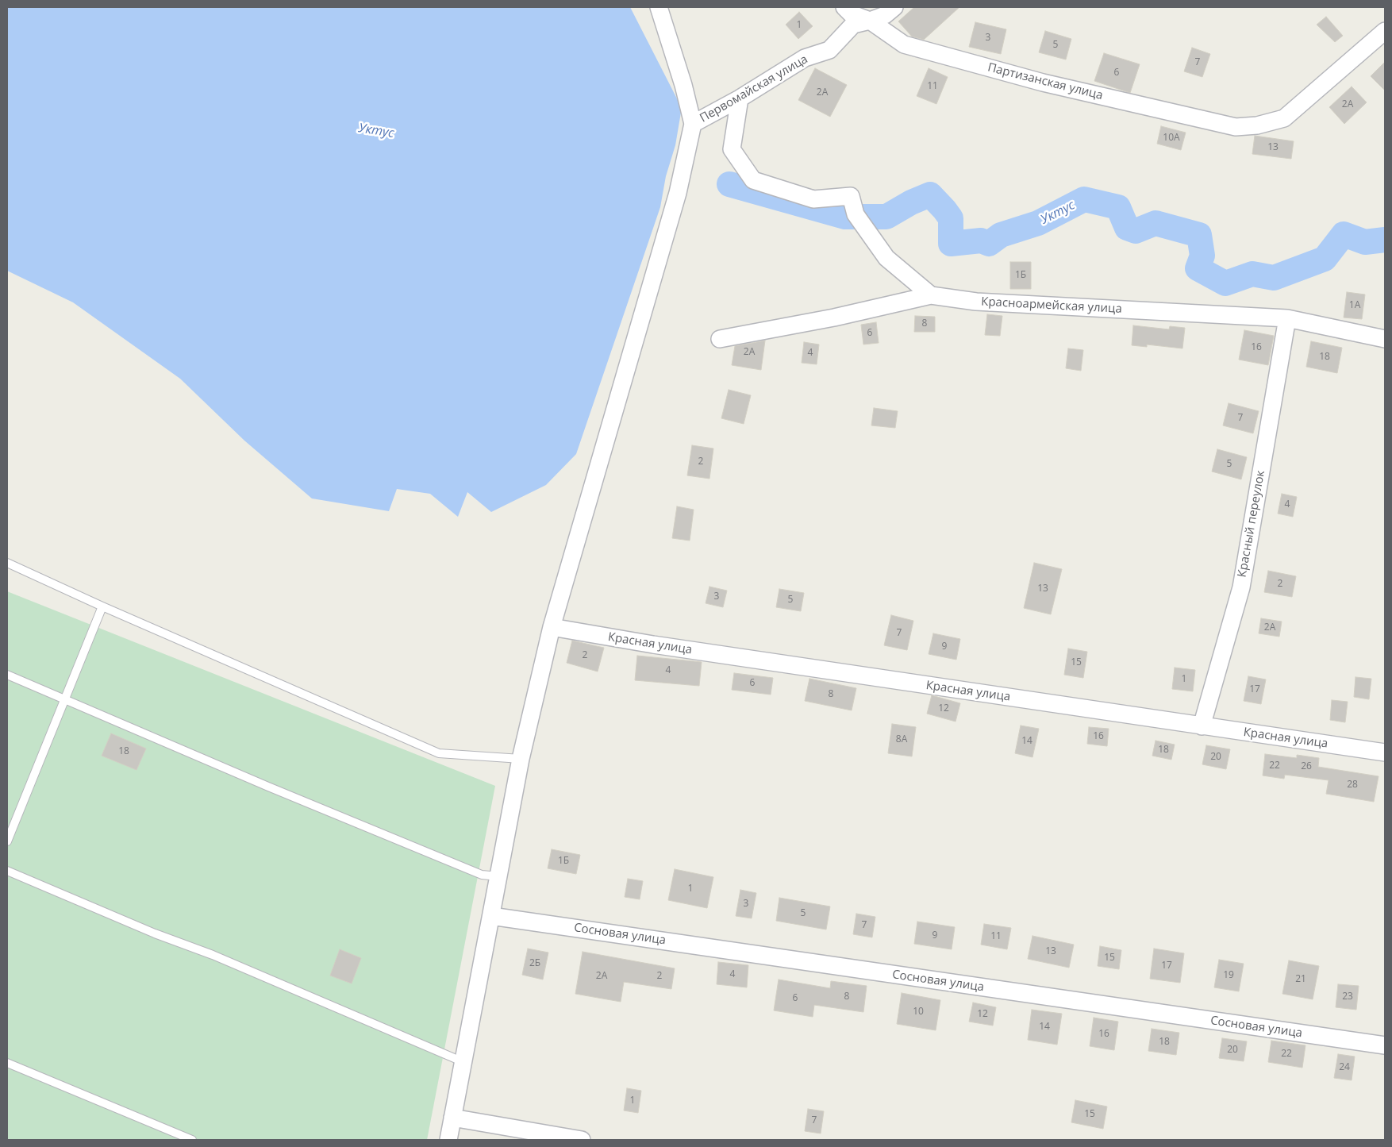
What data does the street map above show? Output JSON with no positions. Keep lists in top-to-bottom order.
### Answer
{
  "streets": {
    "street": [
      "Партизанская улица",
      "Первомайская улица",
      "Красноармейская улица",
      "Красный переулок",
      "Красная улица",
      "Сосновая улица"
    ]
  },
  "crossings": [
    ["Партизанская улица", "Первомайская улица"],
    ["Красноармейская улица", "Красный переулок"],
    ["Красный переулок", "Красная улица"]
  ],
  "water": ["Уктус"],
  "house_numbers": [
    "1",
    "3",
    "5",
    "7",
    "6",
    "11",
    "2А",
    "2А",
    "10А",
    "13",
    "1Б",
    "1А",
    "8",
    "6",
    "16",
    "2А",
    "4",
    "18",
    "7",
    "2",
    "5",
    "4",
    "2",
    "13",
    "3",
    "5",
    "2А",
    "7",
    "9",
    "2",
    "15",
    "4",
    "1",
    "6",
    "17",
    "8",
    "12",
    "16",
    "8А",
    "14",
    "18",
    "18",
    "20",
    "22",
    "26",
    "28",
    "1Б",
    "1",
    "3",
    "5",
    "7",
    "9",
    "11",
    "13",
    "15",
    "2Б",
    "17",
    "4",
    "19",
    "2А",
    "2",
    "21",
    "8",
    "23",
    "6",
    "10",
    "12",
    "14",
    "16",
    "18",
    "20",
    "22",
    "24",
    "1",
    "15",
    "7"
  ]
}
